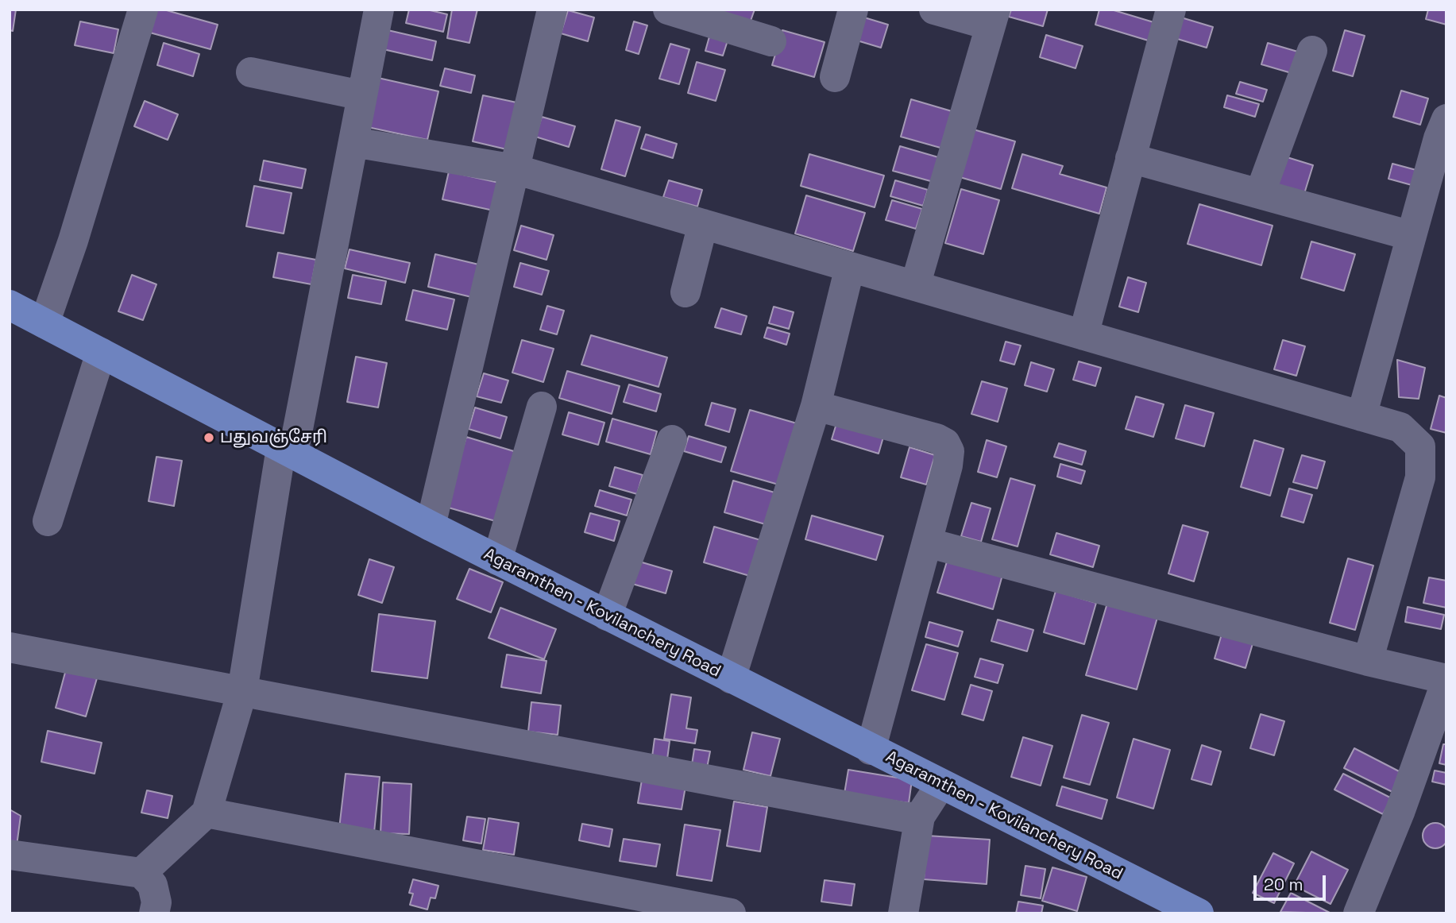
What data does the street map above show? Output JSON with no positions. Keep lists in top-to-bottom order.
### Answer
{
  "streets": {
    "main road": ["Agaramthen - Kovilanchery Road"]
  },
  "places": ["பதுவஞ்சேரி"],
  "scale_bar": "20 m"
}
